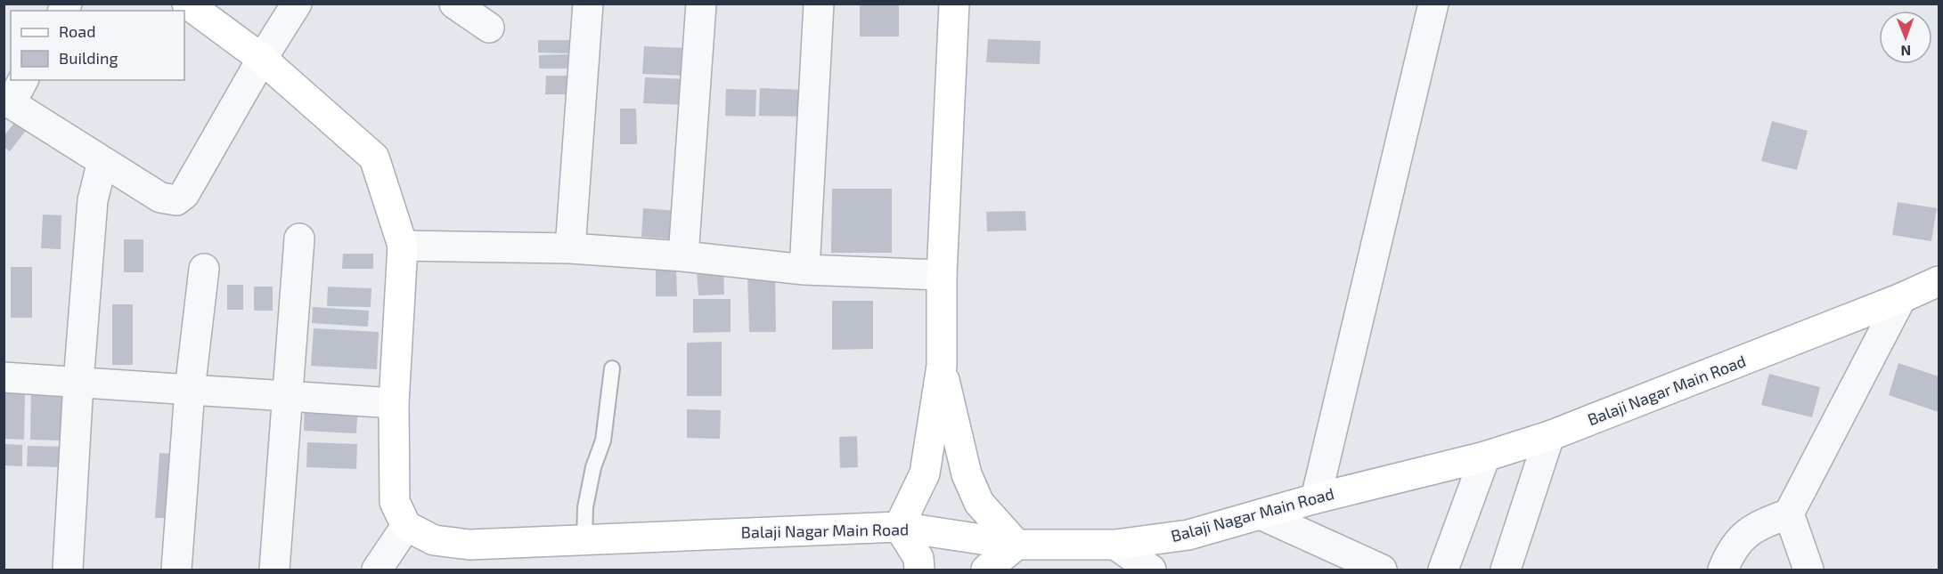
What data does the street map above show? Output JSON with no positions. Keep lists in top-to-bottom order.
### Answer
{
  "streets": {
    "street": ["Balaji Nagar Main Road"]
  },
  "legend": ["Road", "Building"],
  "north": "bottom"
}
